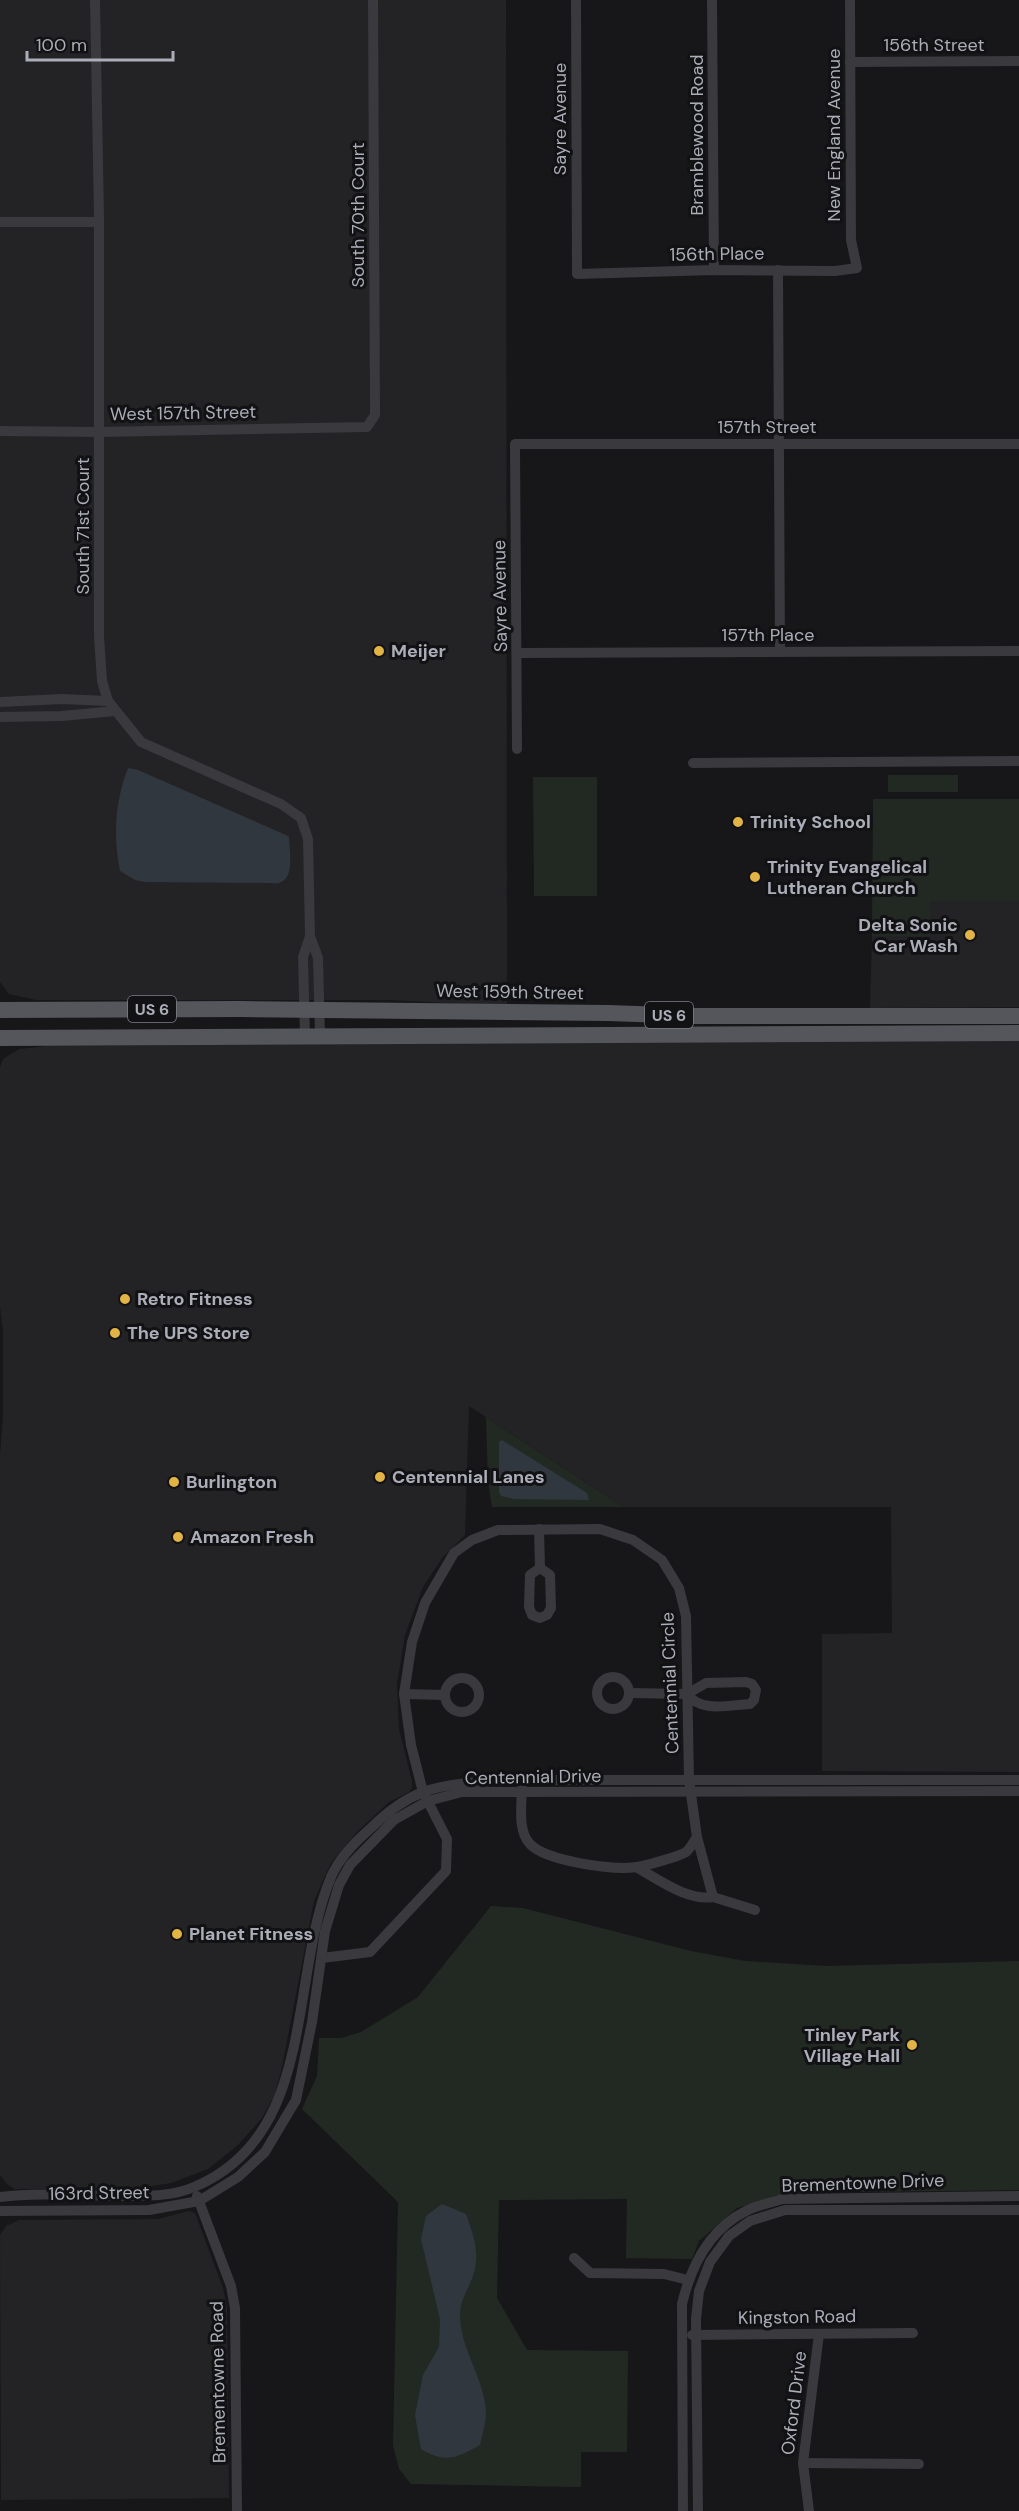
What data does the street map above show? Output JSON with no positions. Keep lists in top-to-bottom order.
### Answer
{
  "streets": {
    "main road": ["West 159th Street", "US 6"],
    "street": [
      "156th Street",
      "Sayre Avenue",
      "Bramblewood Road",
      "New England Avenue",
      "South 70th Court",
      "156th Place",
      "West 157th Street",
      "157th Street",
      "South 71st Court",
      "157th Place",
      "Centennial Circle",
      "Centennial Drive",
      "Brementowne Drive",
      "163rd Street",
      "Kingston Road",
      "Brementowne Road",
      "Oxford Drive"
    ]
  },
  "crossings": [
    ["156th Street", "New England Avenue"],
    ["Sayre Avenue", "156th Place"],
    ["Sayre Avenue", "157th Street"],
    ["Sayre Avenue", "157th Place"],
    ["Bramblewood Road", "156th Place"],
    ["New England Avenue", "156th Place"],
    ["South 70th Court", "West 157th Street"],
    ["West 157th Street", "South 71st Court"],
    ["South 71st Court", "West 159th Street"],
    ["South 71st Court", "US 6"],
    ["Centennial Circle", "Centennial Drive"],
    ["Centennial Drive", "163rd Street"],
    ["Centennial Drive", "Brementowne Road"],
    ["Brementowne Drive", "Kingston Road"],
    ["163rd Street", "Brementowne Road"],
    ["Kingston Road", "Oxford Drive"]
  ],
  "places": [
    "Meijer",
    "Trinity School",
    "Trinity Evangelical Lutheran Church",
    "Delta Sonic Car Wash",
    "Retro Fitness",
    "The UPS Store",
    "Centennial Lanes",
    "Burlington",
    "Amazon Fresh",
    "Planet Fitness",
    "Tinley Park Village Hall"
  ],
  "scale_bar": "100 m"
}
